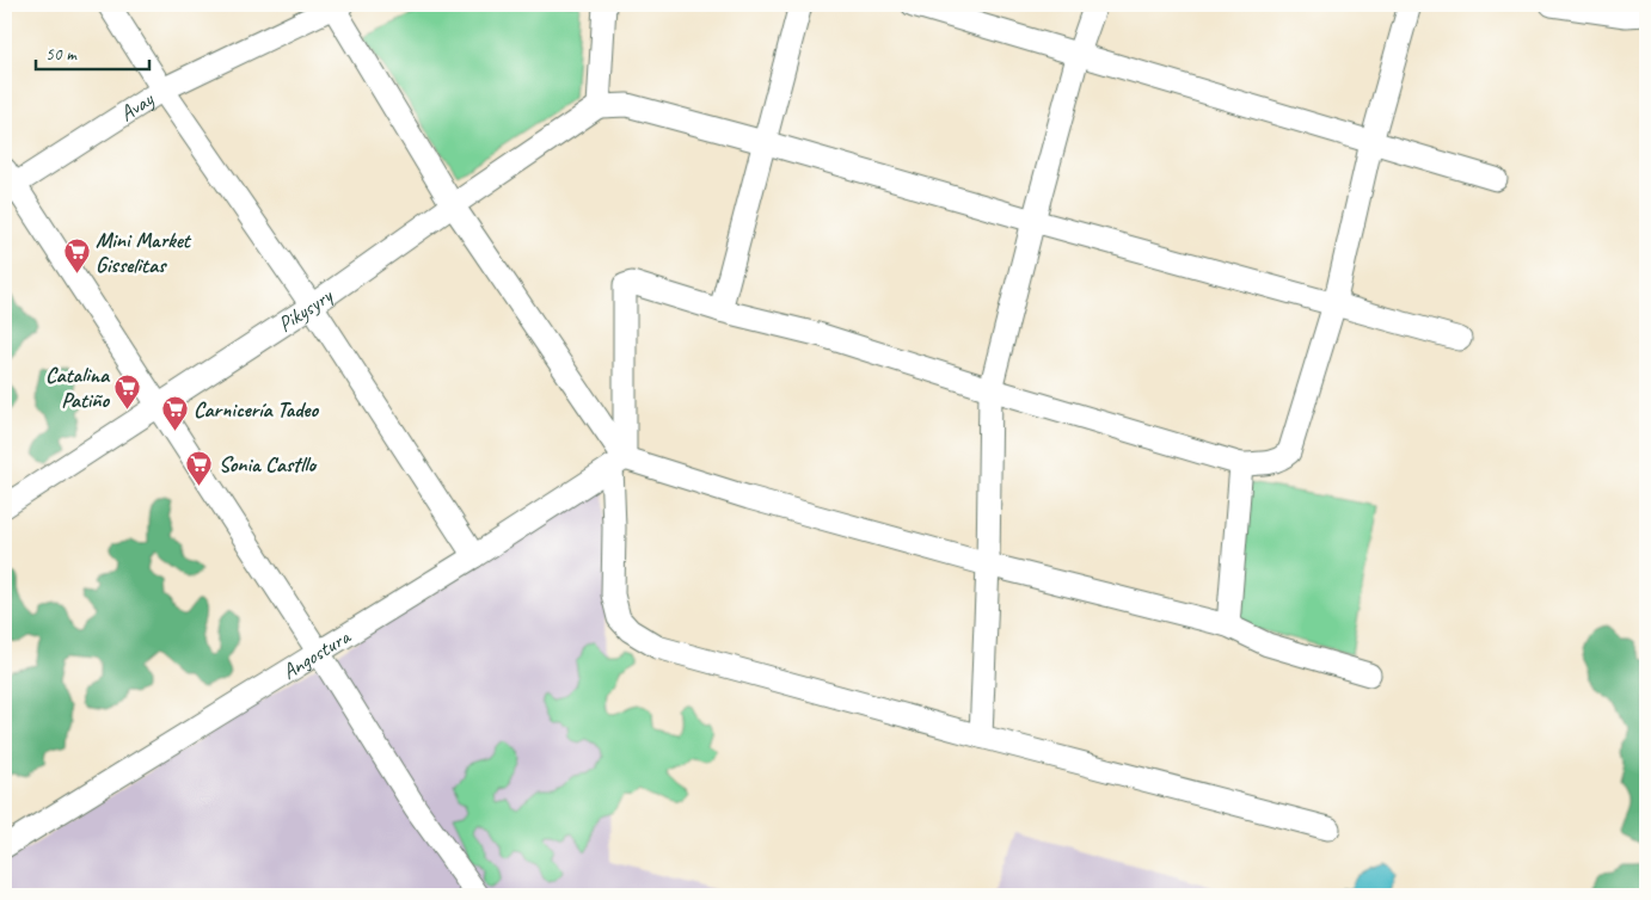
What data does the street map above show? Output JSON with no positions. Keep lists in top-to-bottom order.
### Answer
{
  "streets": {
    "street": ["Avay", "Pikysyry", "Angostura"]
  },
  "places": {
    "supermarket": [
      "Mini Market Gisselitas",
      "Catalina Patiño",
      "Carnicería Tadeo",
      "Sonia Castllo"
    ]
  },
  "scale_bar": "50 m"
}
